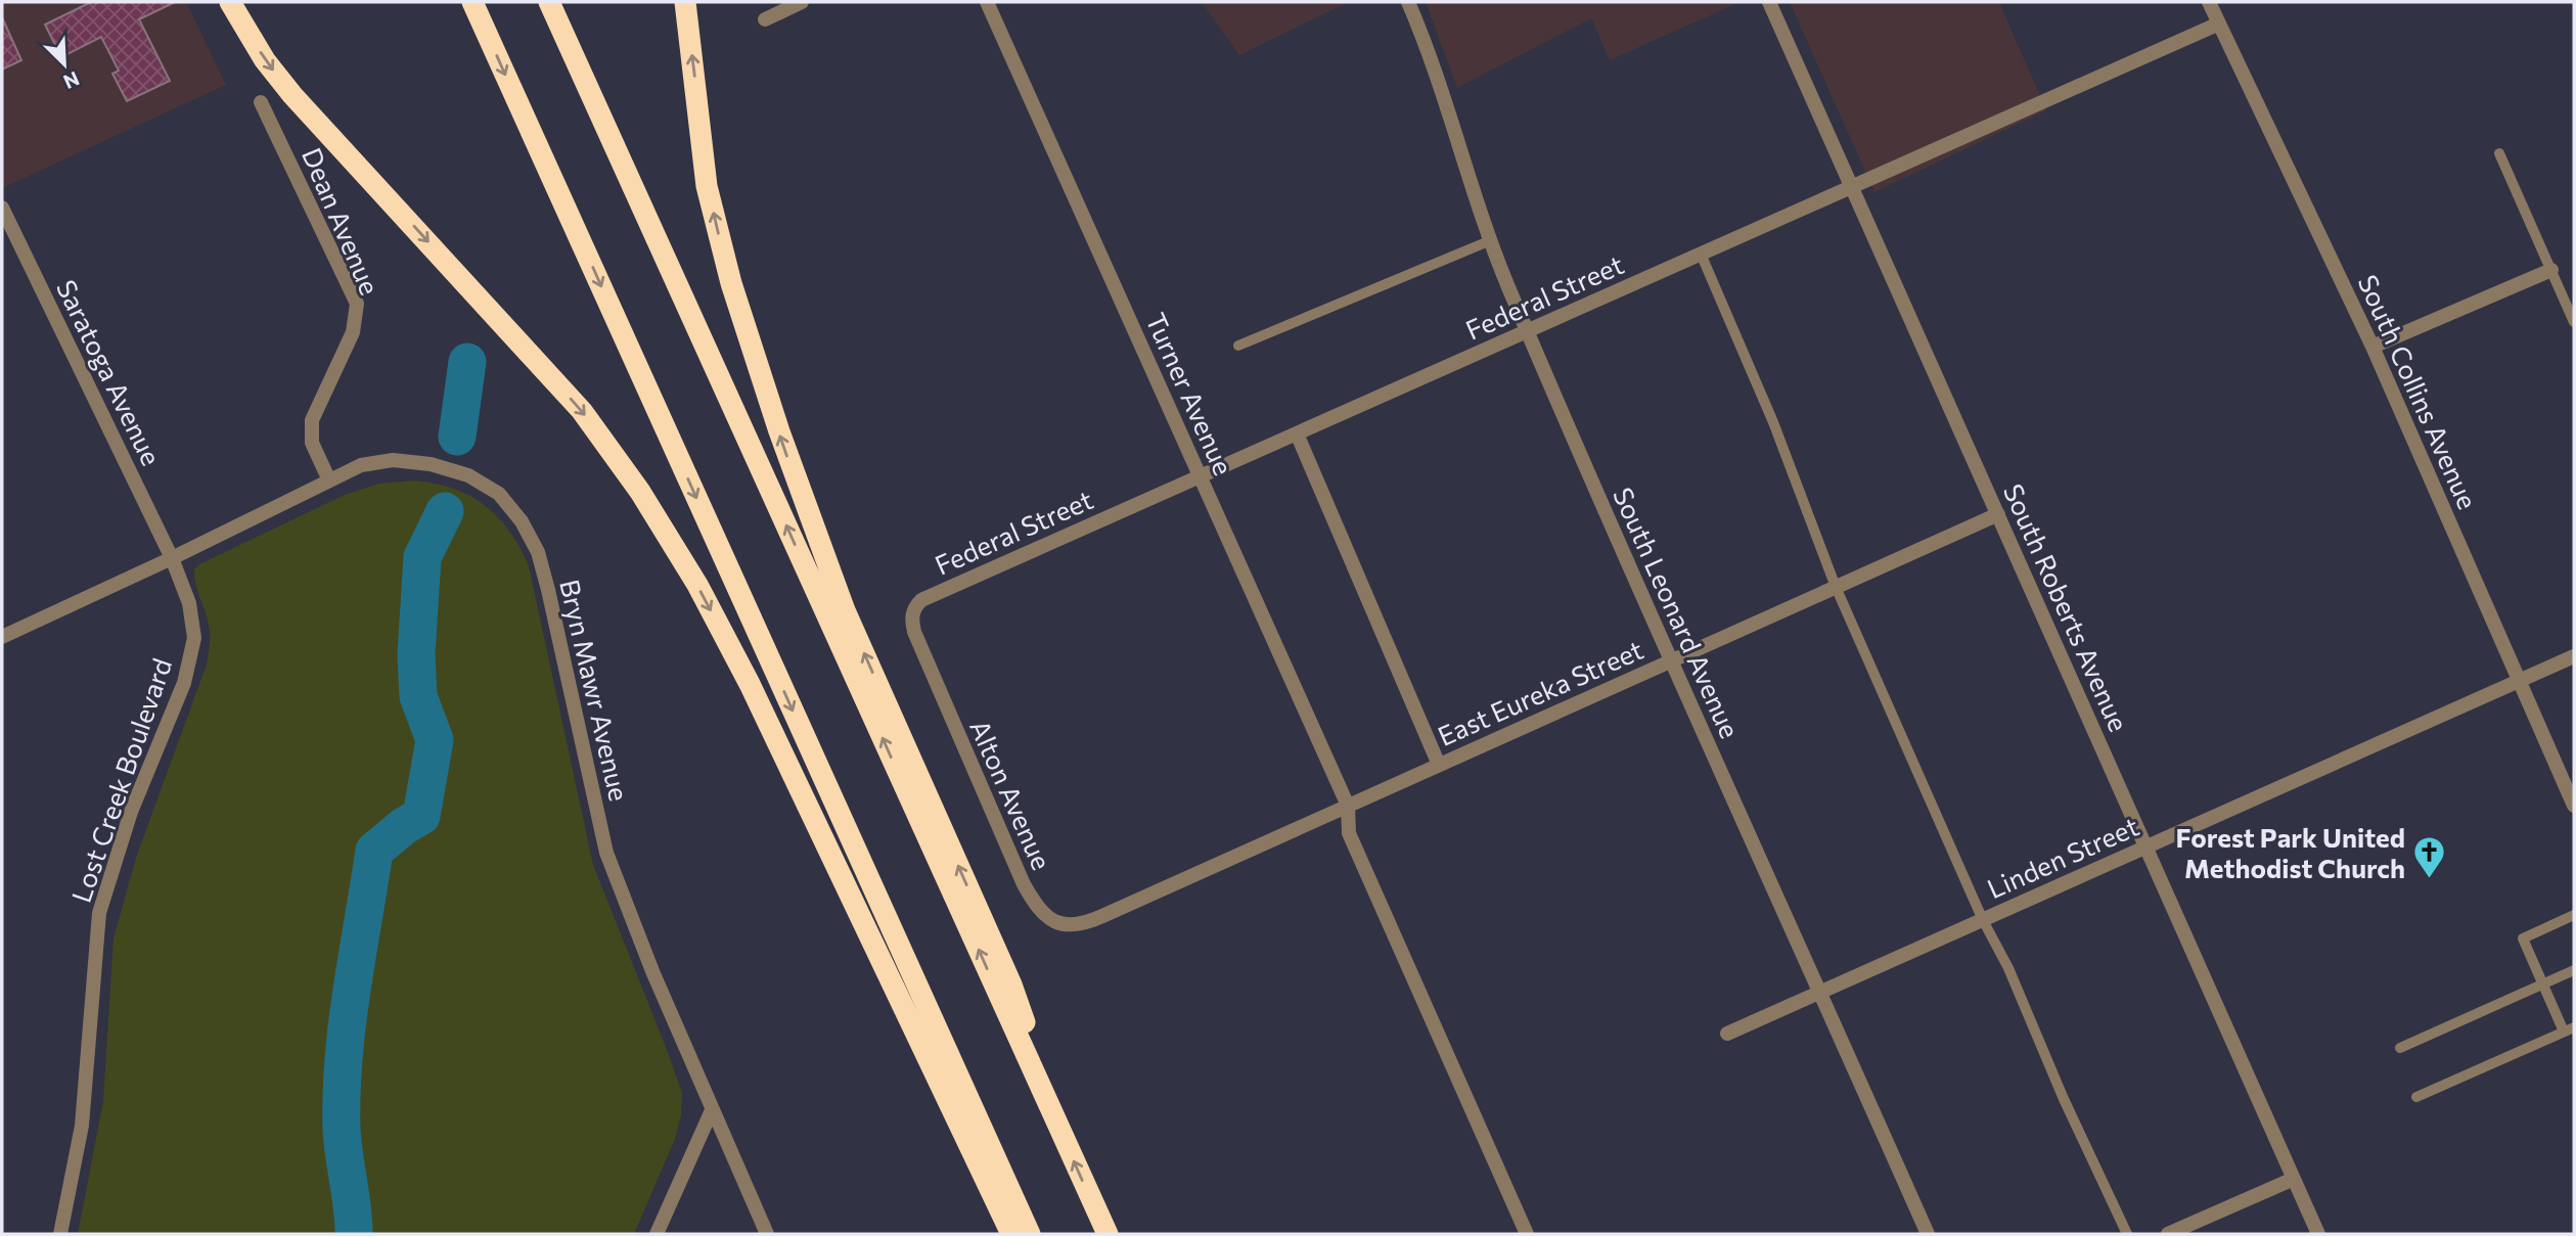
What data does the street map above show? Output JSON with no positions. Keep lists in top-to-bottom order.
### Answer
{
  "streets": {
    "street": [
      "Dean Avenue",
      "Federal Street",
      "Saratoga Avenue",
      "South Collins Avenue",
      "Turner Avenue",
      "South Roberts Avenue",
      "South Leonard Avenue",
      "Bryn Mawr Avenue",
      "East Eureka Street",
      "Lost Creek Boulevard",
      "Alton Avenue",
      "Linden Street"
    ]
  },
  "crossings": [
    ["Dean Avenue", "Bryn Mawr Avenue"],
    ["Federal Street", "South Collins Avenue"],
    ["Federal Street", "Turner Avenue"],
    ["Federal Street", "South Roberts Avenue"],
    ["Federal Street", "South Leonard Avenue"],
    ["Federal Street", "Alton Avenue"],
    ["Saratoga Avenue", "Bryn Mawr Avenue"],
    ["Saratoga Avenue", "Lost Creek Boulevard"],
    ["South Collins Avenue", "Linden Street"],
    ["Turner Avenue", "East Eureka Street"],
    ["South Roberts Avenue", "East Eureka Street"],
    ["South Roberts Avenue", "Linden Street"],
    ["South Leonard Avenue", "East Eureka Street"],
    ["South Leonard Avenue", "Linden Street"],
    ["Bryn Mawr Avenue", "Lost Creek Boulevard"],
    ["East Eureka Street", "Alton Avenue"]
  ],
  "places": {
    "church": ["Forest Park United Methodist Church"]
  },
  "north": "bottom right"
}
